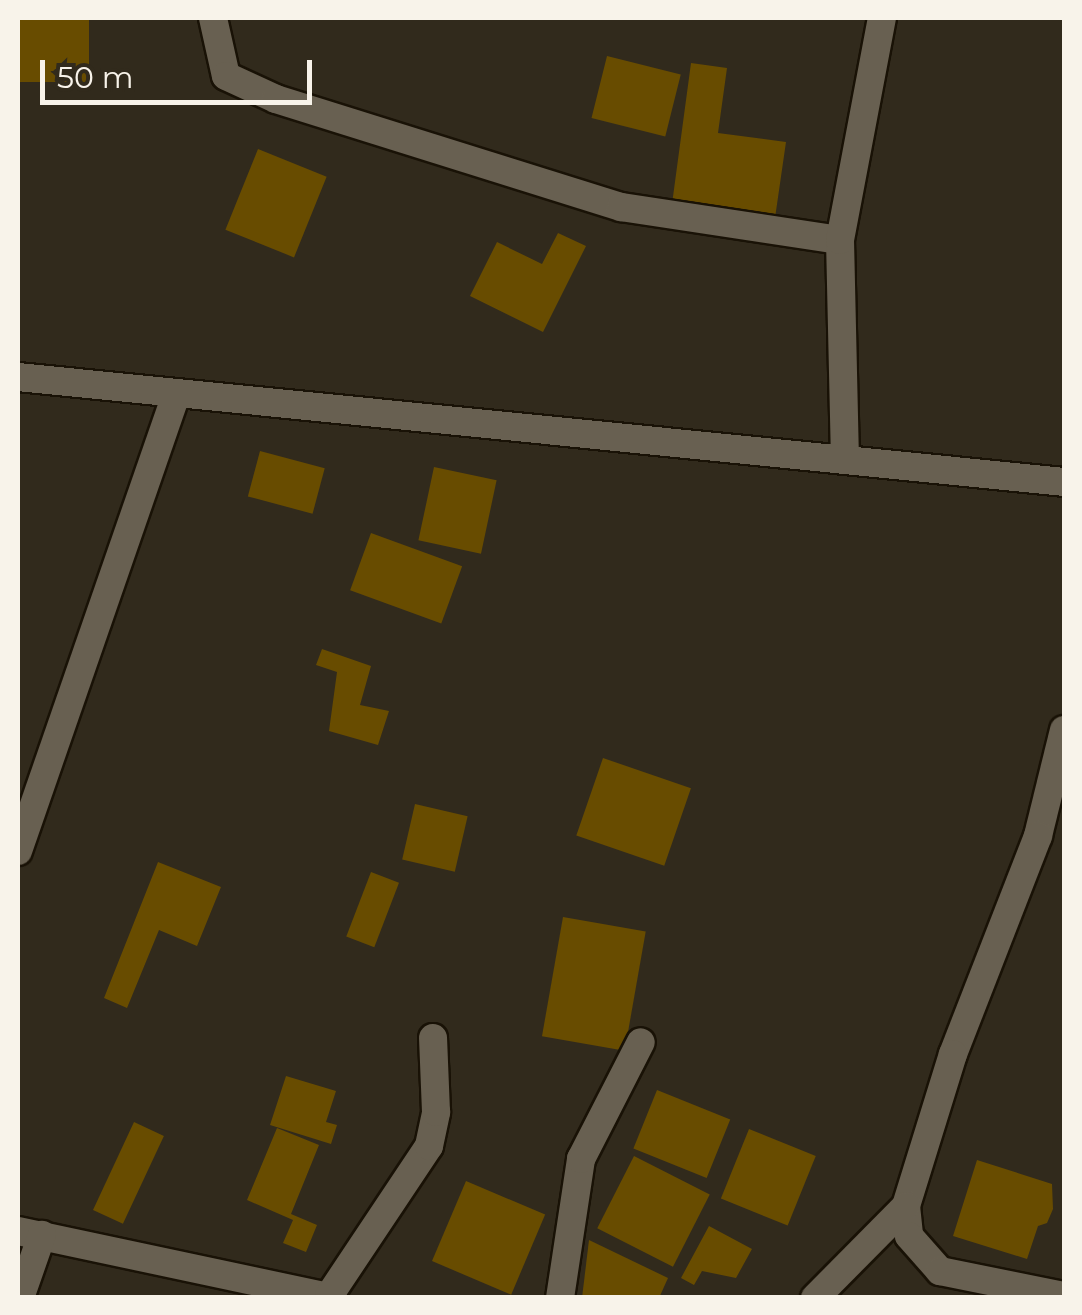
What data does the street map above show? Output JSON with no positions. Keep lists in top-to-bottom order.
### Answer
{
  "scale_bar": "50 m"
}
